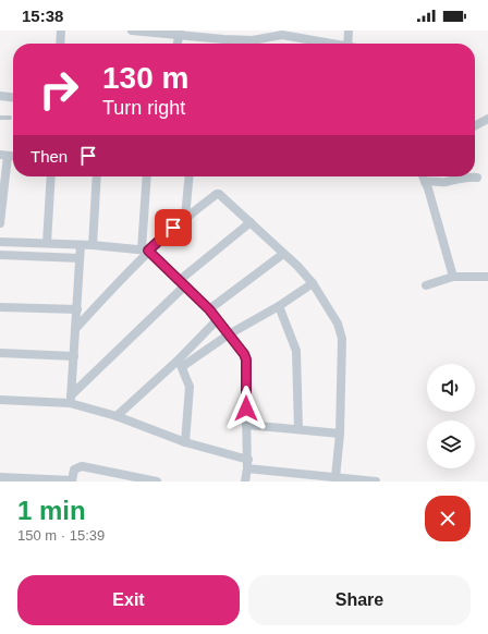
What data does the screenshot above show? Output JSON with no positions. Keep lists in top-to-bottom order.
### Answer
{
  "page": {
    "status": "15:38",
    "turn": ["130 m", "Turn right"],
    "then": "Then",
    "heading": ["1 min", "150 m · 15:39"],
    "buttons": ["Exit", "Share"]
  }
}
